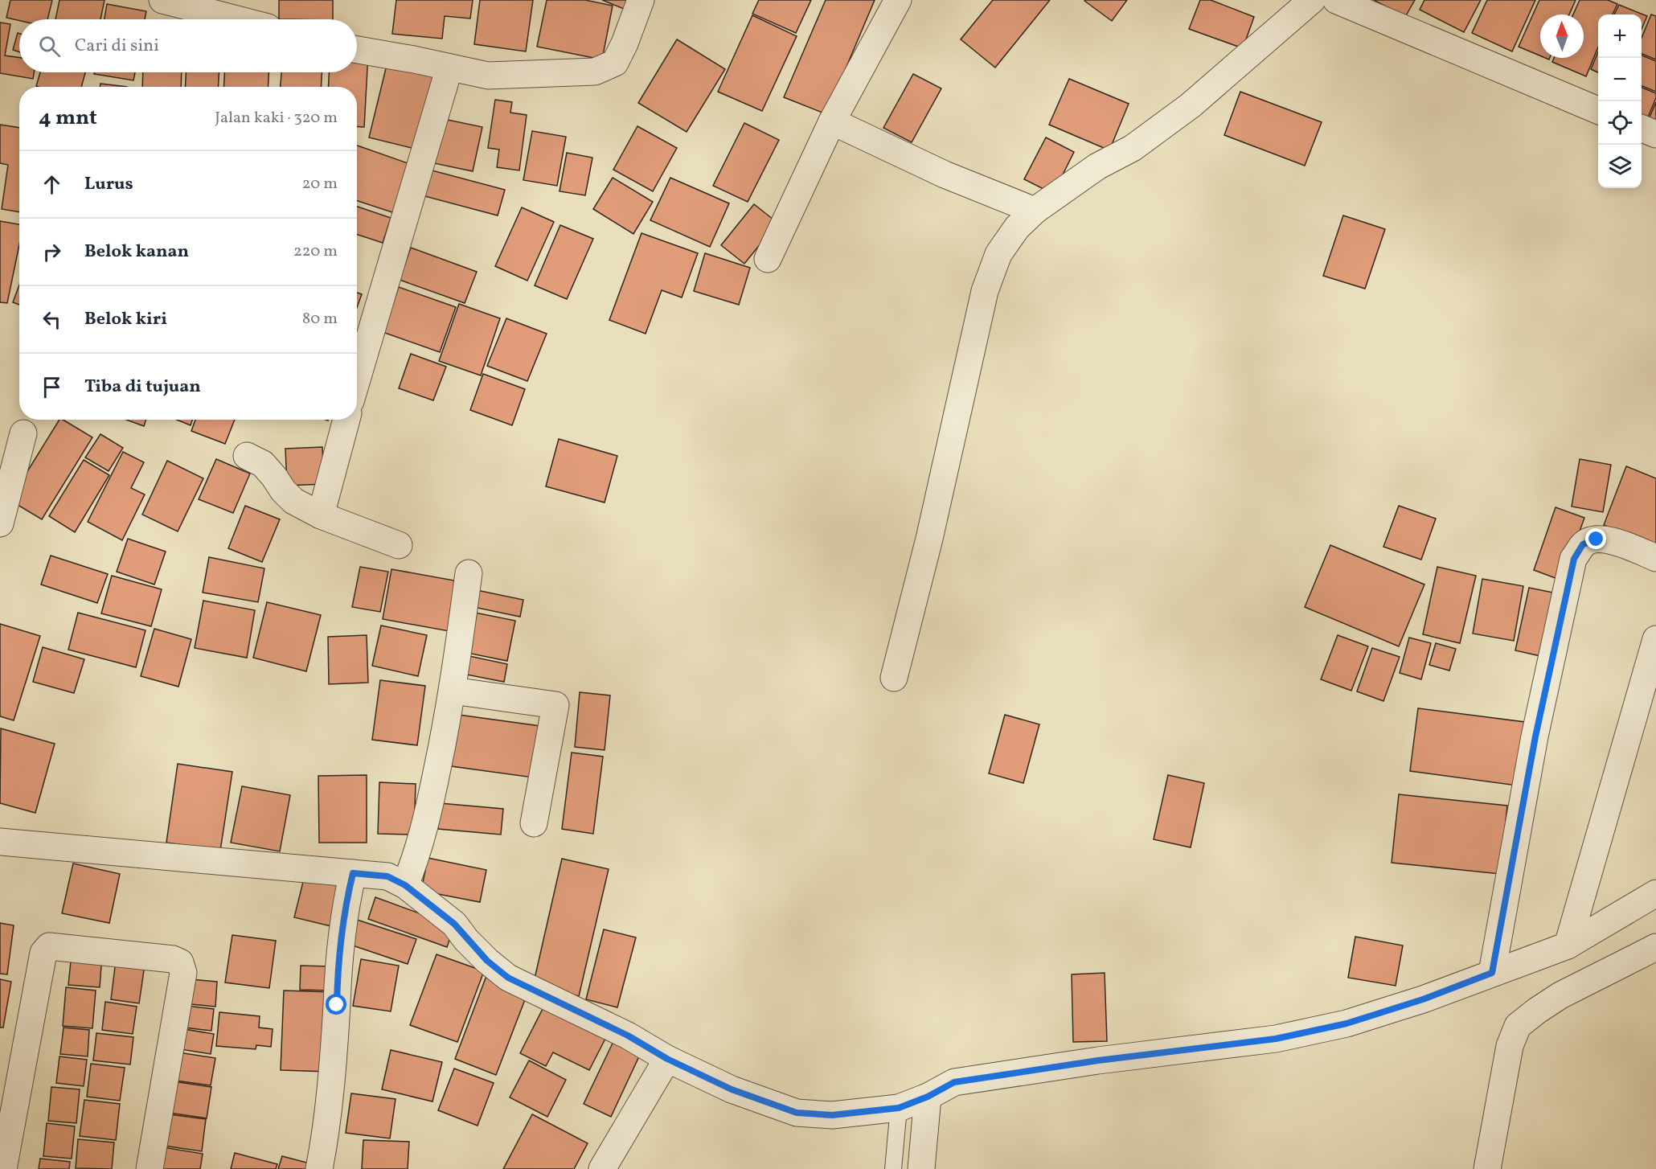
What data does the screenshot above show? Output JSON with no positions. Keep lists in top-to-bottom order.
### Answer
{
  "north": "top",
  "page": {
    "map_buttons": ["+", "−"],
    "search": "Cari di sini",
    "heading": ["4 mnt", "Jalan kaki · 320 m"],
    "list": [
      ["Lurus", "20 m"],
      ["Belok kanan", "220 m"],
      ["Belok kiri", "80 m"],
      "Tiba di tujuan"
    ]
  }
}
